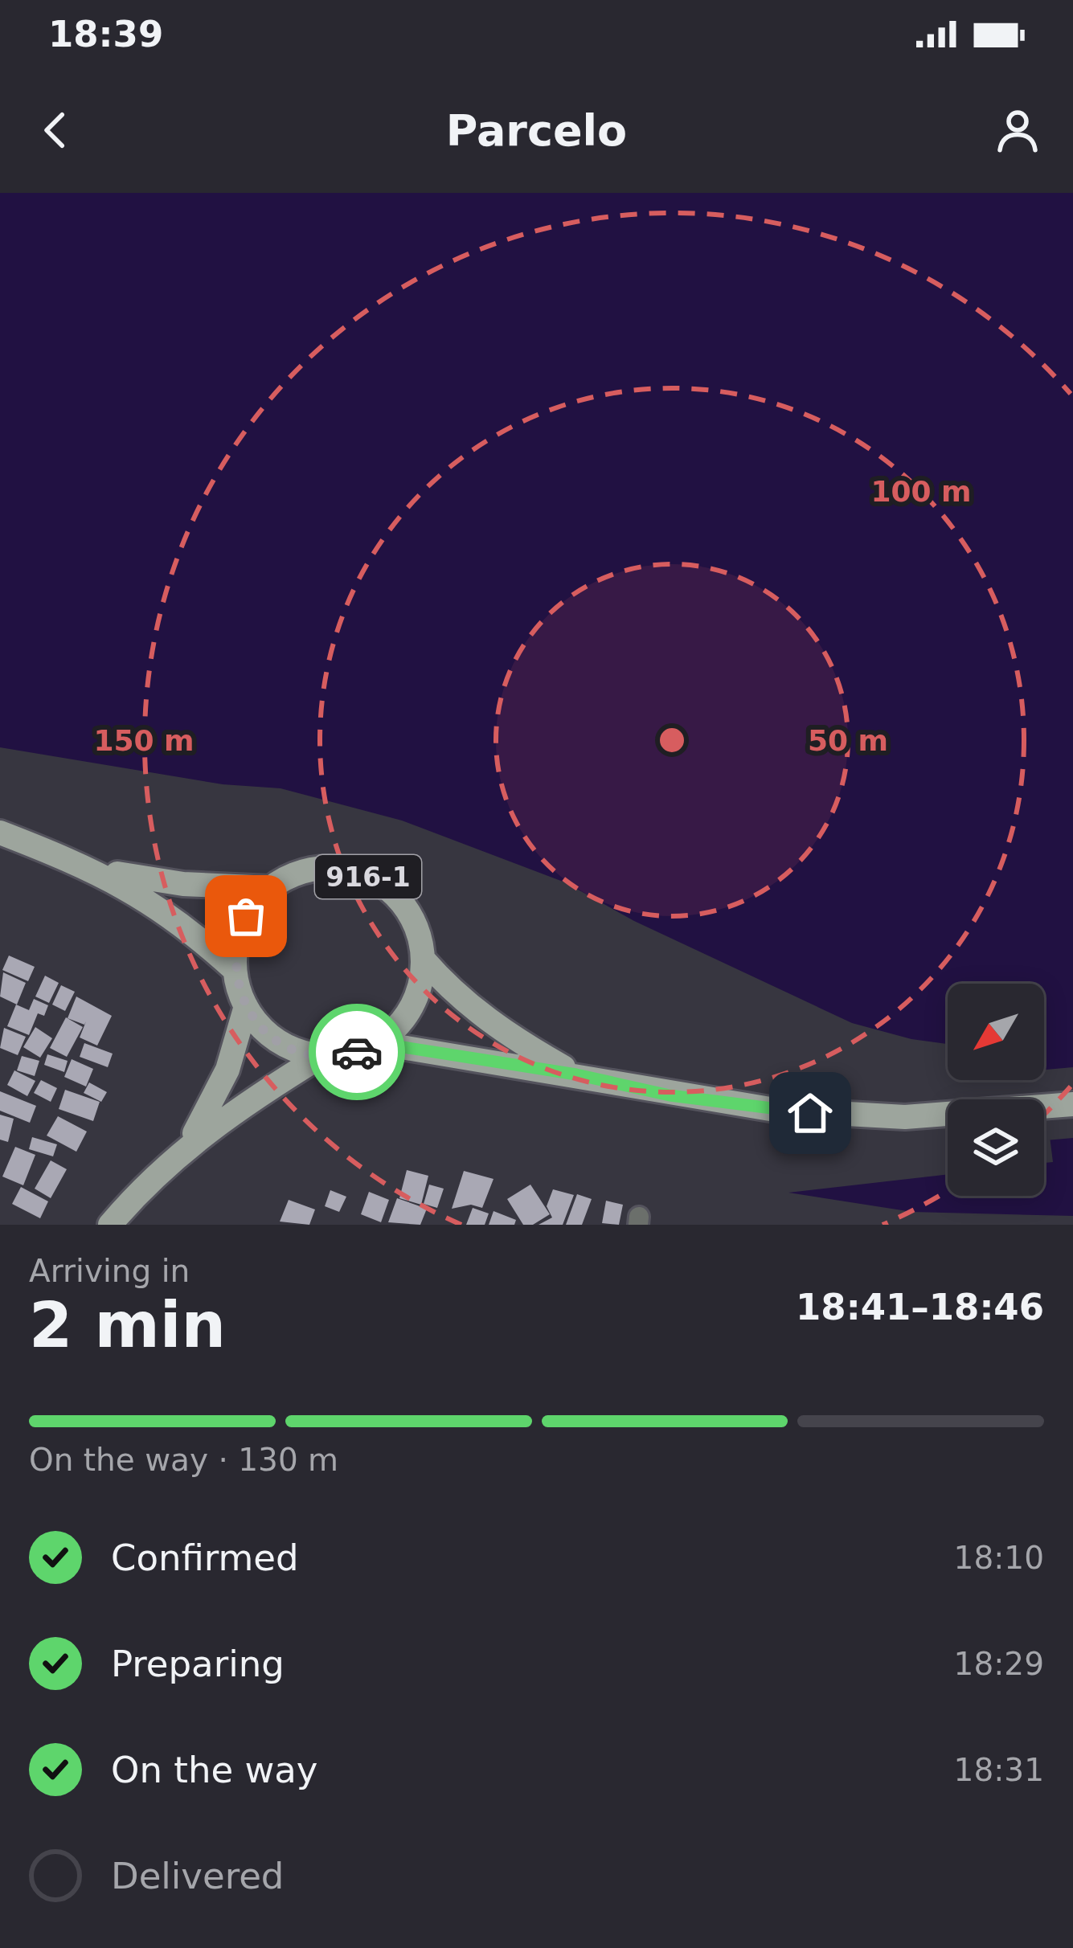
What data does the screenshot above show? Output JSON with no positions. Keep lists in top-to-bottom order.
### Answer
{
  "streets": {
    "main road": ["916-1"]
  },
  "north": "bottom left",
  "page": {
    "status": "18:39",
    "header": "Parcelo",
    "heading": ["2 min", "Arriving in", "18:41–18:46"],
    "bar": "On the way · 130 m",
    "list": [
      ["Confirmed", "18:10"],
      ["Preparing", "18:29"],
      ["On the way", "18:31"],
      "Delivered"
    ]
  },
  "rings": ["100 m", "50 m", "150 m"]
}
